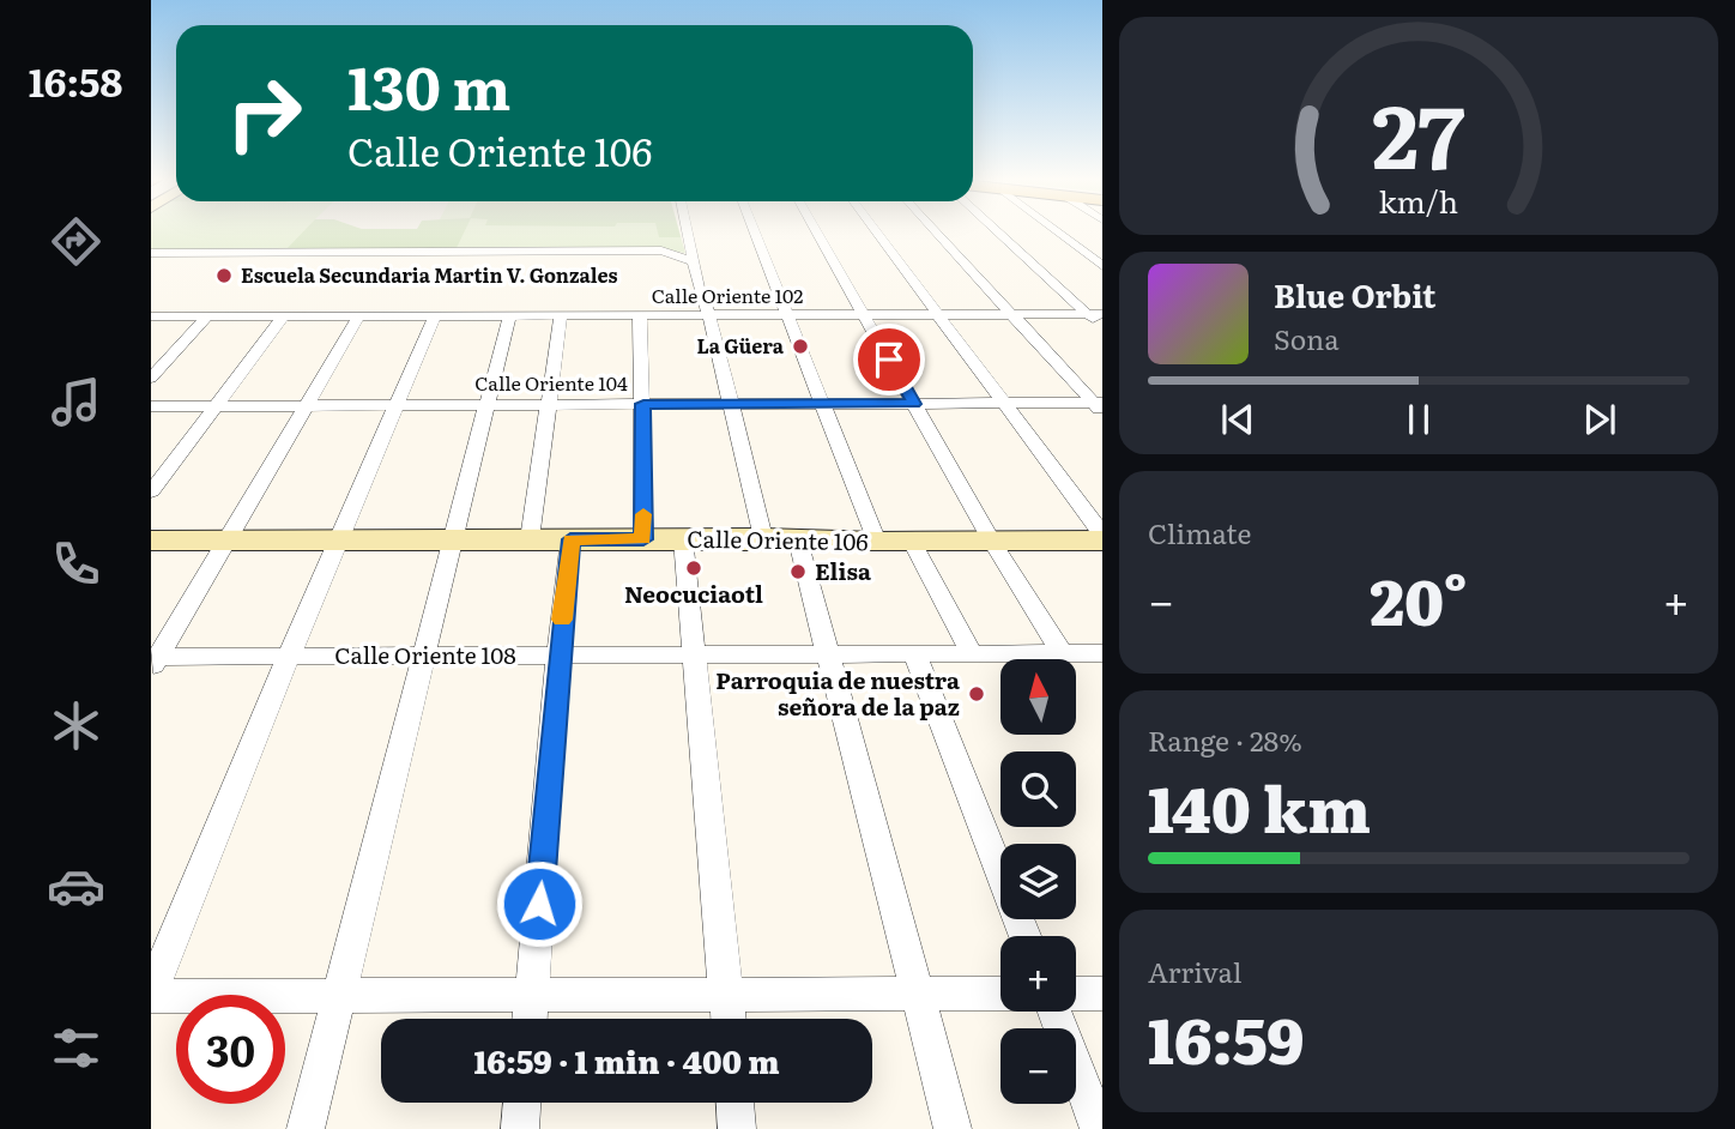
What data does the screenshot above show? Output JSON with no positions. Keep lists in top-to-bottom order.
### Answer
{
  "streets": {
    "street": [
      "Calle Oriente 102",
      "Calle Oriente 104",
      "Calle Oriente 106",
      "Calle Oriente 108"
    ]
  },
  "places": [
    "Escuela Secundaria Martin V. Gonzales",
    "La Güera",
    "Neocuciaotl",
    "Elisa",
    "Parroquia de nuestra señora de la paz"
  ],
  "north": "top",
  "page": {
    "tabs": "16:58",
    "turn": ["130 m", "Calle Oriente 106"],
    "song": ["Blue Orbit", "Sona"],
    "tile": [
      "Climate",
      ["Range · 28%", "140 km"],
      ["Arrival", "16:59"]
    ],
    "heat": ["−", "20°", "+"],
    "map_buttons": ["+", "−"],
    "limit": "30",
    "trip": "16:59 · 1 min · 400 m",
    "gauge": ["27", "km/h"]
  }
}
